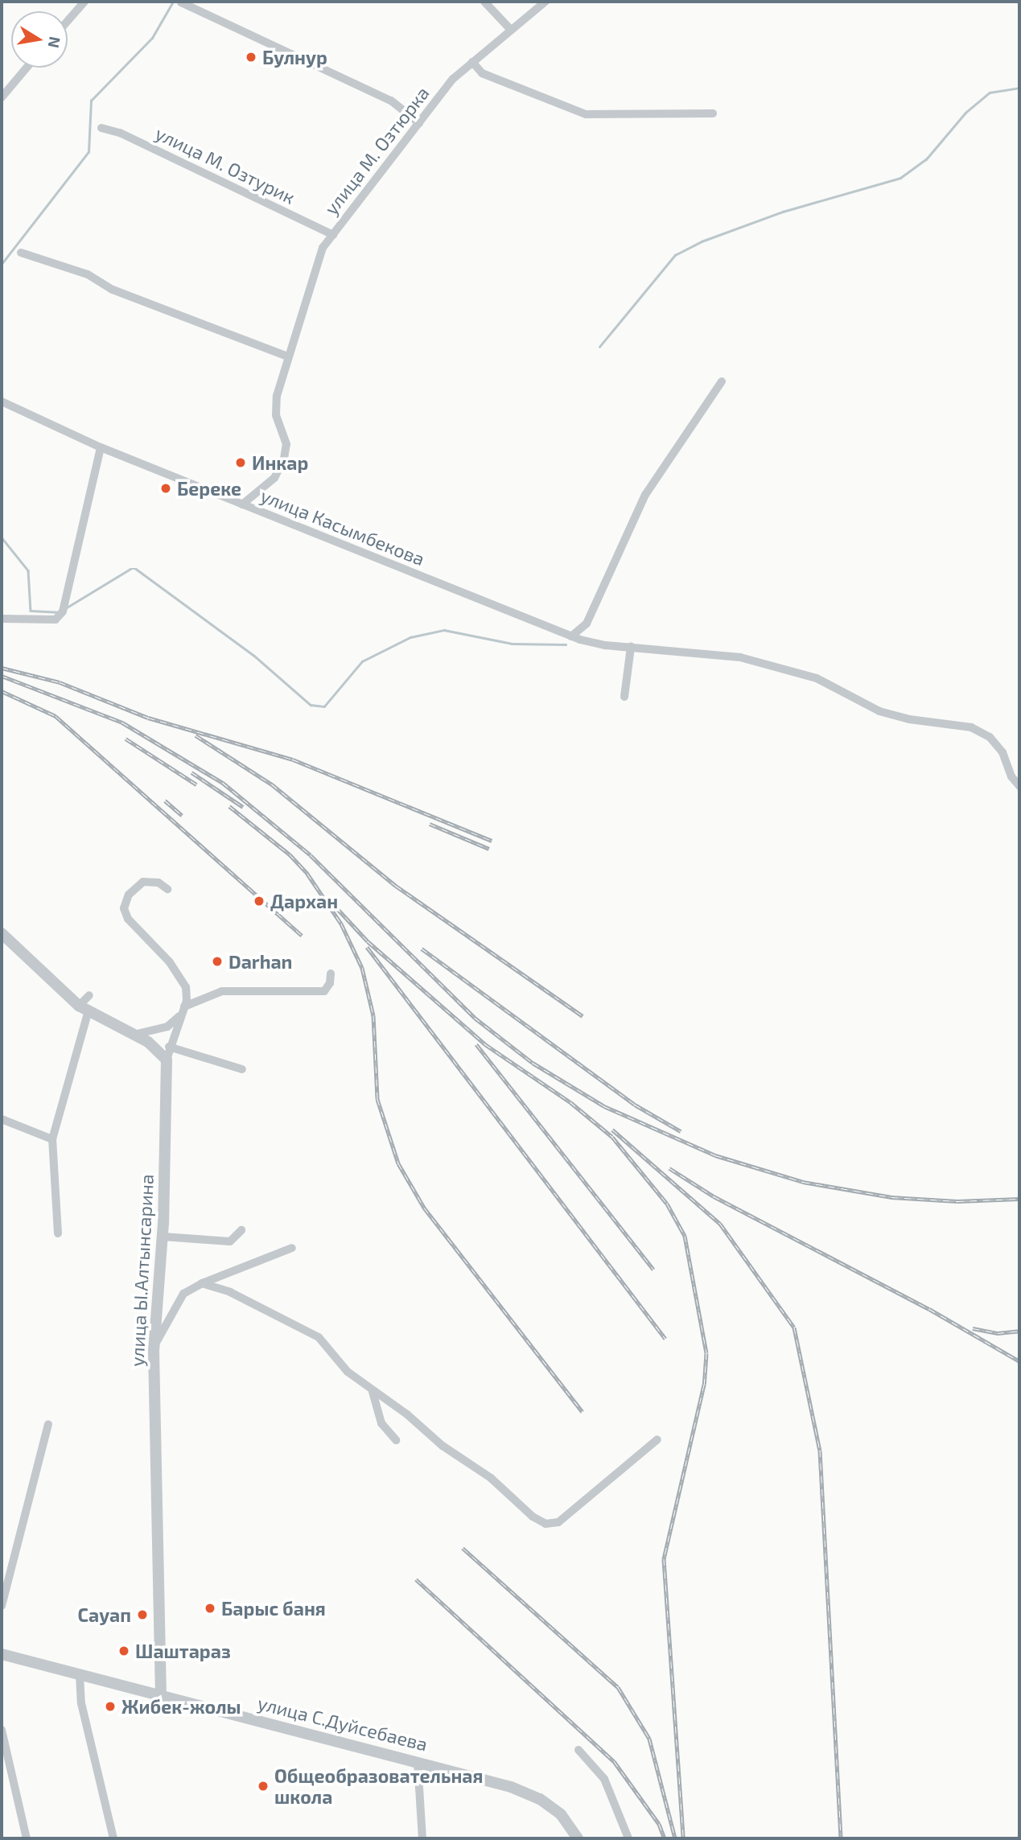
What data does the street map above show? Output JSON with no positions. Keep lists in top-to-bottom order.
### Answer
{
  "streets": {
    "street": [
      "улица М. Озтюрка",
      "улица М. Озтурик",
      "улица Касымбекова",
      "улица Ы.Алтынсарина",
      "улица С.Дуйсебаева"
    ]
  },
  "crossings": [
    ["улица М. Озтюрка", "улица М. Озтурик"],
    ["улица М. Озтюрка", "улица Касымбекова"],
    ["улица Ы.Алтынсарина", "улица С.Дуйсебаева"]
  ],
  "places": [
    "Булнур",
    "Инкар",
    "Береке",
    "Дархан",
    "Darhan",
    "Барыс баня",
    "Сауап",
    "Шаштараз",
    "Жибек-жолы",
    "Общеобразовательная школа"
  ],
  "north": "right"
}
